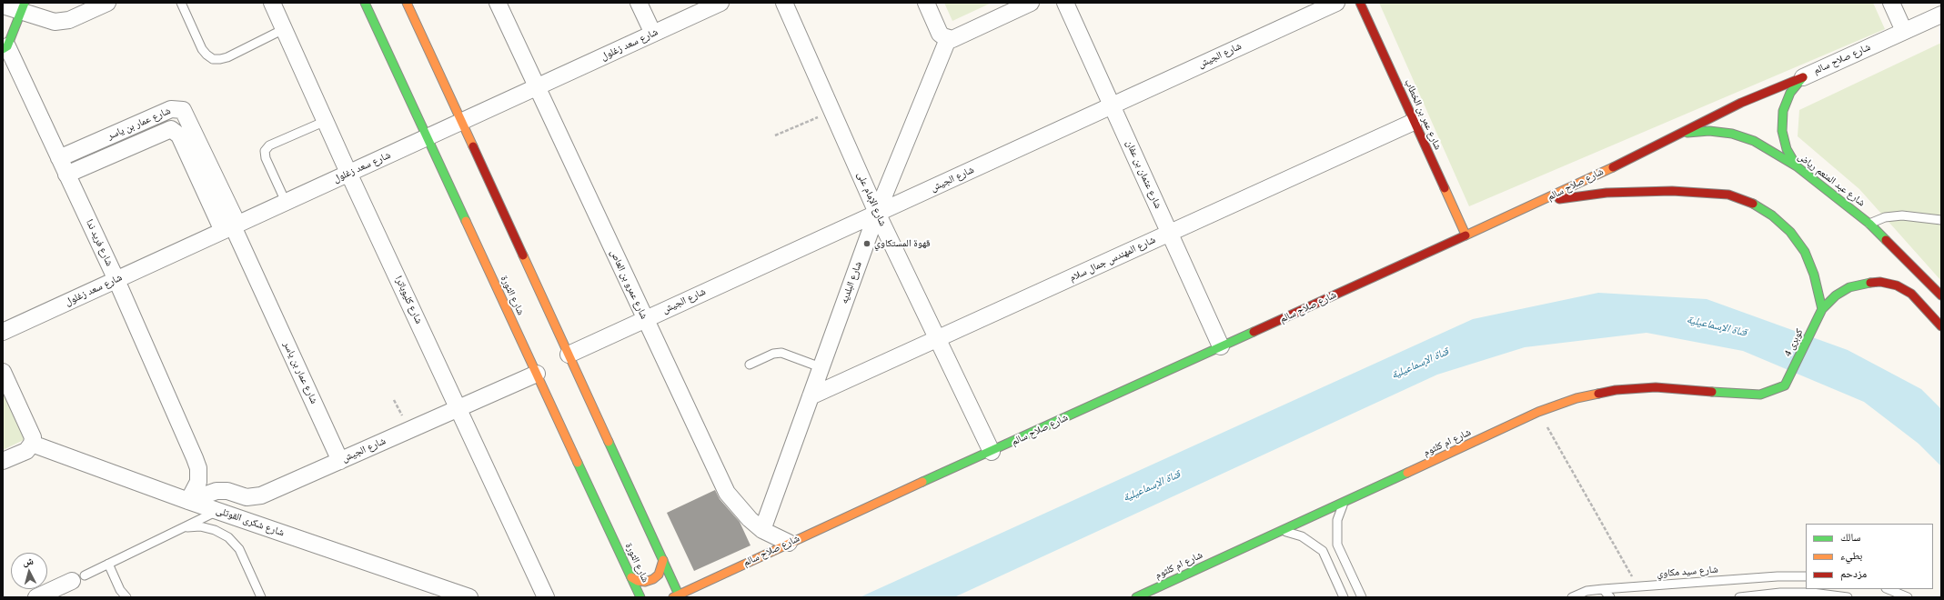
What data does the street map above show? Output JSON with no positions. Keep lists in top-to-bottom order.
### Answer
{
  "streets": {
    "main road": [
      "شارع صلاح سالم",
      "شارع عمر بن الخطاب",
      "شارع عبد المنعم رياض",
      "شارع الثورة",
      "كوبرى 4",
      "شارع ام كلثوم"
    ],
    "street": [
      "شارع سعد زغلول",
      "شارع الجيش",
      "شارع عمار بن ياسر",
      "شارع عثمان بن عفان",
      "شارع الإمام على",
      "شارع فريد ندا",
      "شارع المهندس جمال سلام",
      "شارع البلديه",
      "شارع عمرو بن العاص",
      "شارع كليوباترا",
      "شارع شكرى القوتلى"
    ],
    "lane": ["شارع سيد مكاوي"]
  },
  "crossings": [
    ["شارع سعد زغلول", "شارع عمار بن ياسر"],
    ["شارع سعد زغلول", "شارع فريد ندا"],
    ["شارع سعد زغلول", "شارع عمرو بن العاص"],
    ["شارع سعد زغلول", "شارع الثورة"],
    ["شارع سعد زغلول", "شارع كليوباترا"],
    ["شارع الجيش", "شارع عمار بن ياسر"],
    ["شارع الجيش", "شارع عثمان بن عفان"],
    ["شارع الجيش", "شارع الإمام على"],
    ["شارع الجيش", "شارع فريد ندا"],
    ["شارع الجيش", "شارع البلديه"],
    ["شارع الجيش", "شارع عمرو بن العاص"],
    ["شارع الجيش", "شارع الثورة"],
    ["شارع الجيش", "شارع كليوباترا"],
    ["شارع الجيش", "شارع شكرى القوتلى"],
    ["شارع صلاح سالم", "شارع عمر بن الخطاب"],
    ["شارع صلاح سالم", "شارع عثمان بن عفان"],
    ["شارع صلاح سالم", "شارع عبد المنعم رياض"],
    ["شارع صلاح سالم", "شارع الإمام على"],
    ["شارع صلاح سالم", "شارع عمرو بن العاص"],
    ["شارع عمر بن الخطاب", "شارع المهندس جمال سلام"],
    ["شارع عمار بن ياسر", "شارع فريد ندا"],
    ["شارع عثمان بن عفان", "شارع المهندس جمال سلام"],
    ["شارع الإمام على", "شارع المهندس جمال سلام"],
    ["شارع الإمام على", "شارع البلديه"],
    ["شارع فريد ندا", "شارع شكرى القوتلى"],
    ["شارع المهندس جمال سلام", "شارع البلديه"],
    ["شارع البلديه", "شارع عمرو بن العاص"],
    ["كوبرى 4", "شارع ام كلثوم"]
  ],
  "water": ["قناة الإسماعيلية"],
  "places": ["قهوة المستكاوي"],
  "legend": ["سالك", "بطيء", "مزدحم"],
  "north": "top"
}
